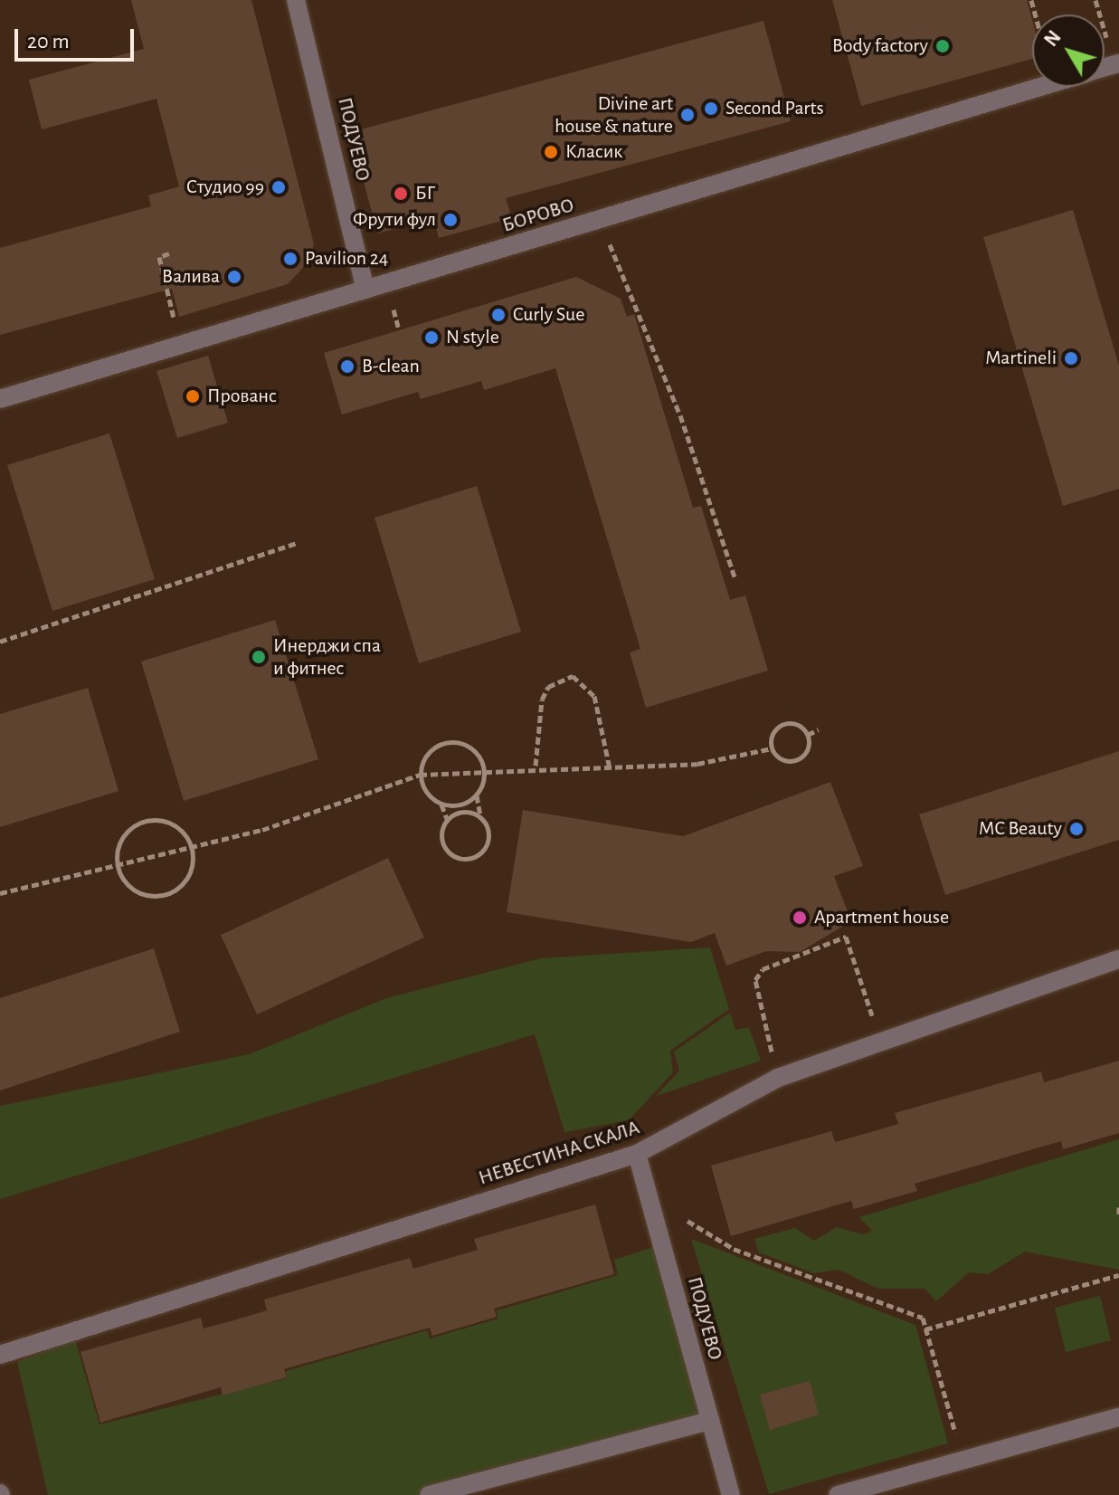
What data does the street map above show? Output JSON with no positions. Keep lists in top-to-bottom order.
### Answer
{
  "streets": {
    "street": ["ПОДУЕВО", "БОРОВО", "НЕВЕСТИНА СКАЛА"]
  },
  "crossings": [
    ["ПОДУЕВО", "БОРОВО"],
    ["ПОДУЕВО", "НЕВЕСТИНА СКАЛА"]
  ],
  "places": [
    "Body factory",
    "Second Parts",
    "Divine art house & nature",
    "Класик",
    "Студио 99",
    "БГ",
    "Фрути фул",
    "Pavilion 24",
    "Валива",
    "Curly Sue",
    "N style",
    "Martineli",
    "B-clean",
    "Прованс",
    "Инерджи спа и фитнес",
    "MC Beauty",
    "Apartment house"
  ],
  "scale_bar": "20 m",
  "north": "top left"
}
